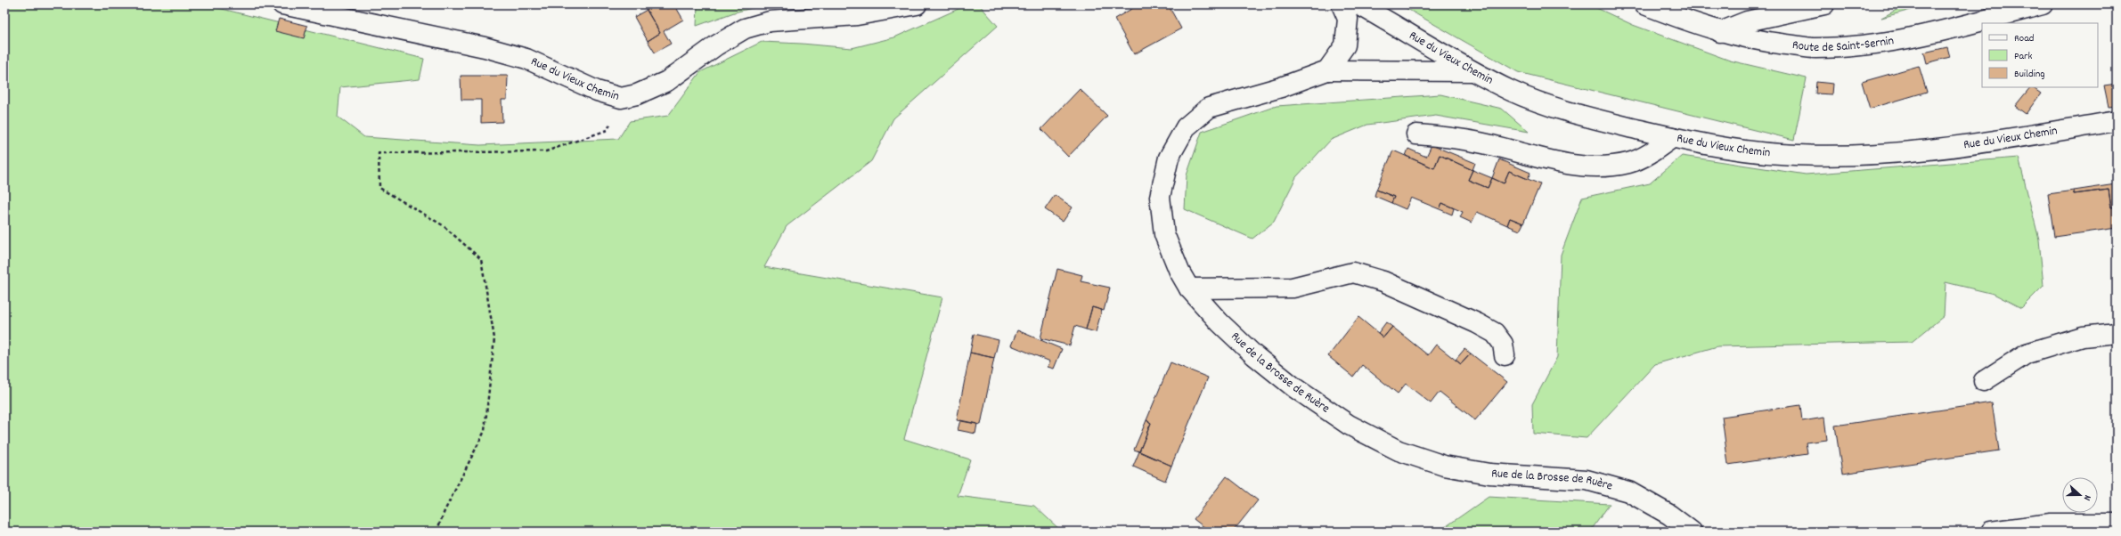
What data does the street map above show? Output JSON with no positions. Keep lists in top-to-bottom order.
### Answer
{
  "streets": {
    "street": ["Route de Saint-Sernin", "Rue du Vieux Chemin", "Rue de la Brosse de Ruère"]
  },
  "crossings": [
    ["Rue du Vieux Chemin", "Rue de la Brosse de Ruère"]
  ],
  "legend": ["Road", "Park", "Building"],
  "north": "right"
}
